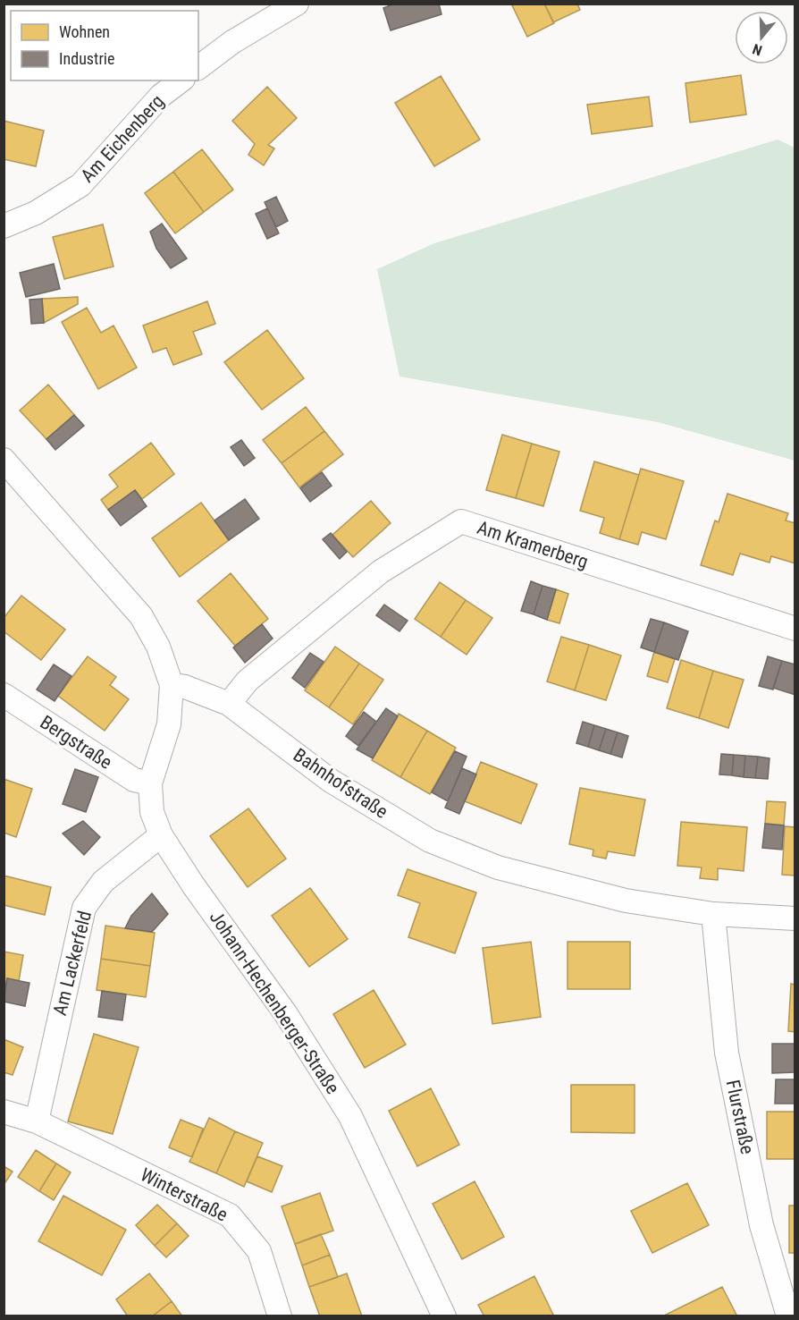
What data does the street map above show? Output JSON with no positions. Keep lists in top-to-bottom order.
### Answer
{
  "streets": {
    "street": [
      "Am Eichenberg",
      "Am Kramerberg",
      "Bergstraße",
      "Bahnhofstraße",
      "Am Lackerfeld",
      "Johann-Hechenberger-Straße",
      "Flurstraße",
      "Winterstraße"
    ]
  },
  "crossings": [
    ["Am Kramerberg", "Bahnhofstraße"],
    ["Bergstraße", "Johann-Hechenberger-Straße"],
    ["Bahnhofstraße", "Johann-Hechenberger-Straße"],
    ["Bahnhofstraße", "Flurstraße"],
    ["Am Lackerfeld", "Johann-Hechenberger-Straße"],
    ["Am Lackerfeld", "Winterstraße"]
  ],
  "legend": ["Wohnen", "Industrie"],
  "north": "bottom"
}
